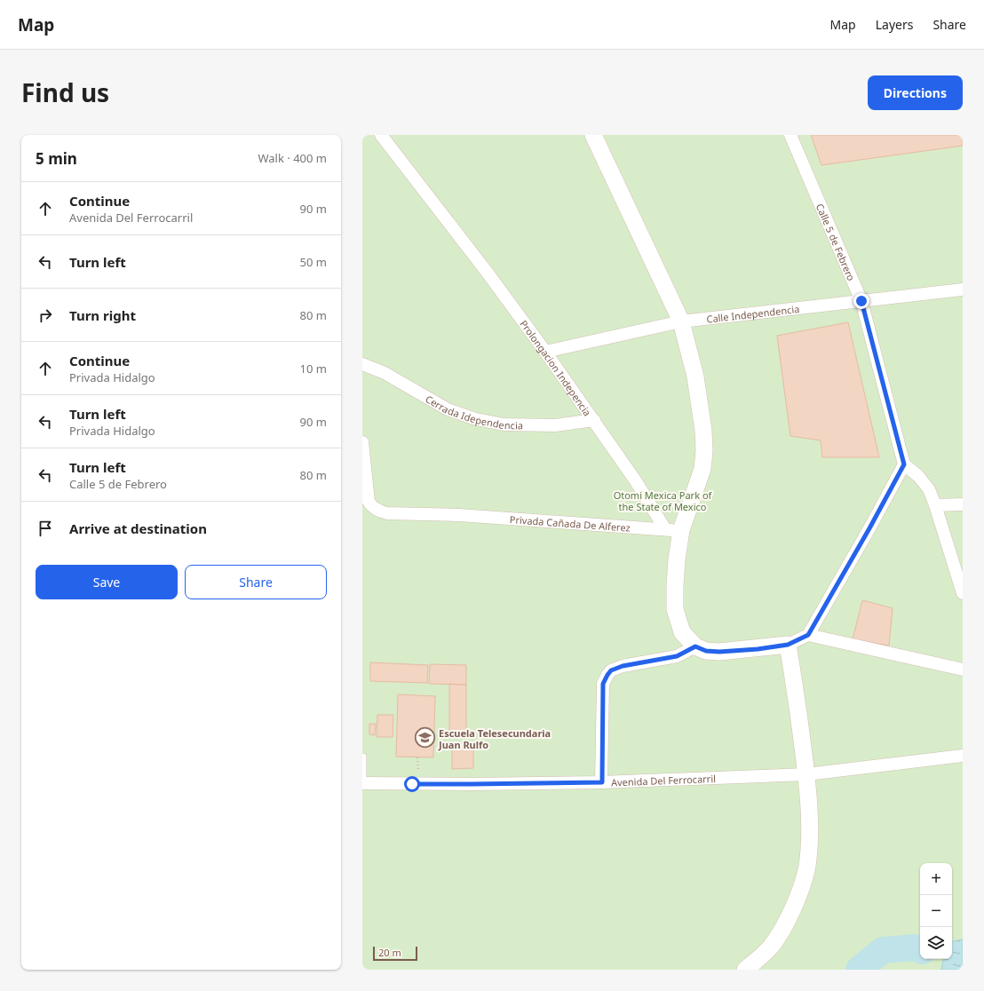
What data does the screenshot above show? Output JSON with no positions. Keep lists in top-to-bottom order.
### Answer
{
  "streets": {
    "street": [
      "Calle 5 de Febrero",
      "Calle Independencia",
      "Prolongacion Indepencia",
      "Cerrada Idependencia",
      "Privada Cañada De Alferez",
      "Avenida Del Ferrocarril"
    ]
  },
  "crossings": [
    ["Calle 5 de Febrero", "Calle Independencia"],
    ["Calle Independencia", "Prolongacion Indepencia"],
    ["Prolongacion Indepencia", "Cerrada Idependencia"],
    ["Prolongacion Indepencia", "Privada Cañada De Alferez"]
  ],
  "parks": ["Otomi Mexica Park of the State of Mexico"],
  "places": {
    "school or university": ["Escuela Telesecundaria Juan Rulfo"]
  },
  "scale_bar": "20 m",
  "page": {
    "header": "Map",
    "nav": ["Map", "Layers", "Share"],
    "title": "Find us",
    "buttons": [
      "Directions",
      ["Save", "Share"]
    ],
    "heading": ["5 min", "Walk · 400 m"],
    "list": [
      ["Continue", "Avenida Del Ferrocarril", "90 m"],
      ["Turn left", "50 m"],
      ["Turn right", "80 m"],
      ["Continue", "Privada Hidalgo", "10 m"],
      ["Turn left", "Privada Hidalgo", "90 m"],
      ["Turn left", "Calle 5 de Febrero", "80 m"],
      "Arrive at destination"
    ],
    "map_buttons": ["+", "−"],
    "scale": "20 m"
  }
}
